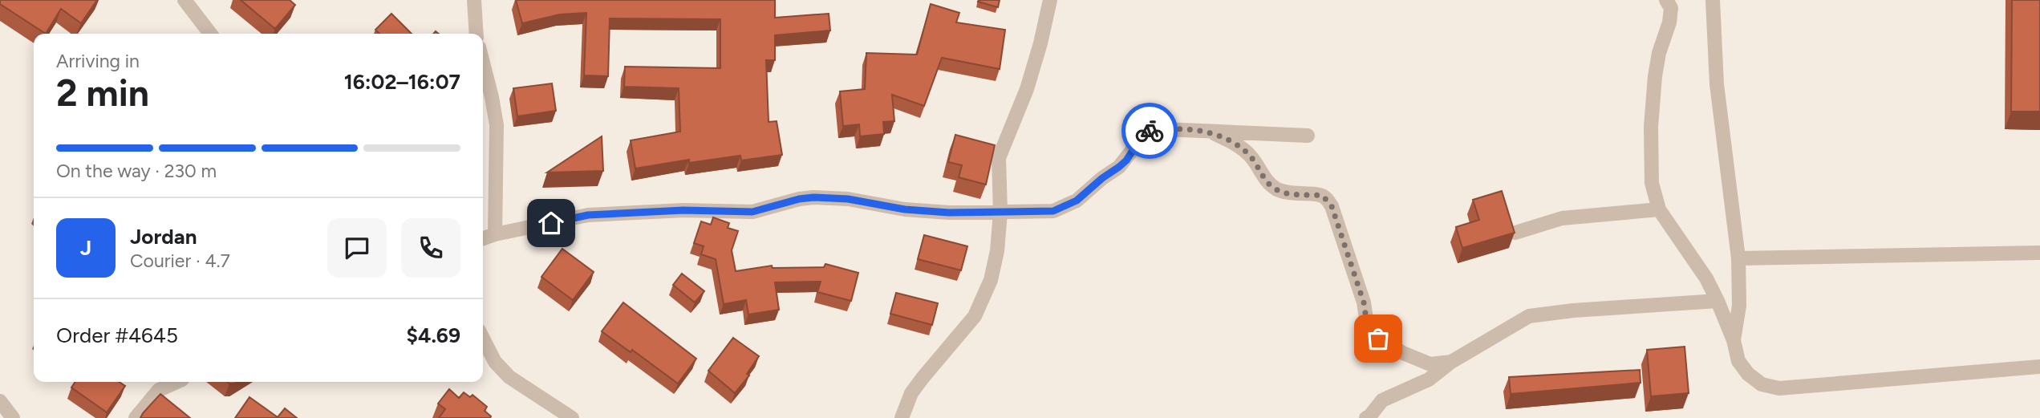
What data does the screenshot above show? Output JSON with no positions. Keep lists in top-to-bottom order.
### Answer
{
  "page": {
    "heading": ["2 min", "Arriving in", "16:02–16:07"],
    "panel": [
      "Jordan",
      "Courier · 4.7",
      "Order #4645",
      "$4.69"
    ],
    "bar": "On the way · 230 m",
    "round": "J"
  }
}
